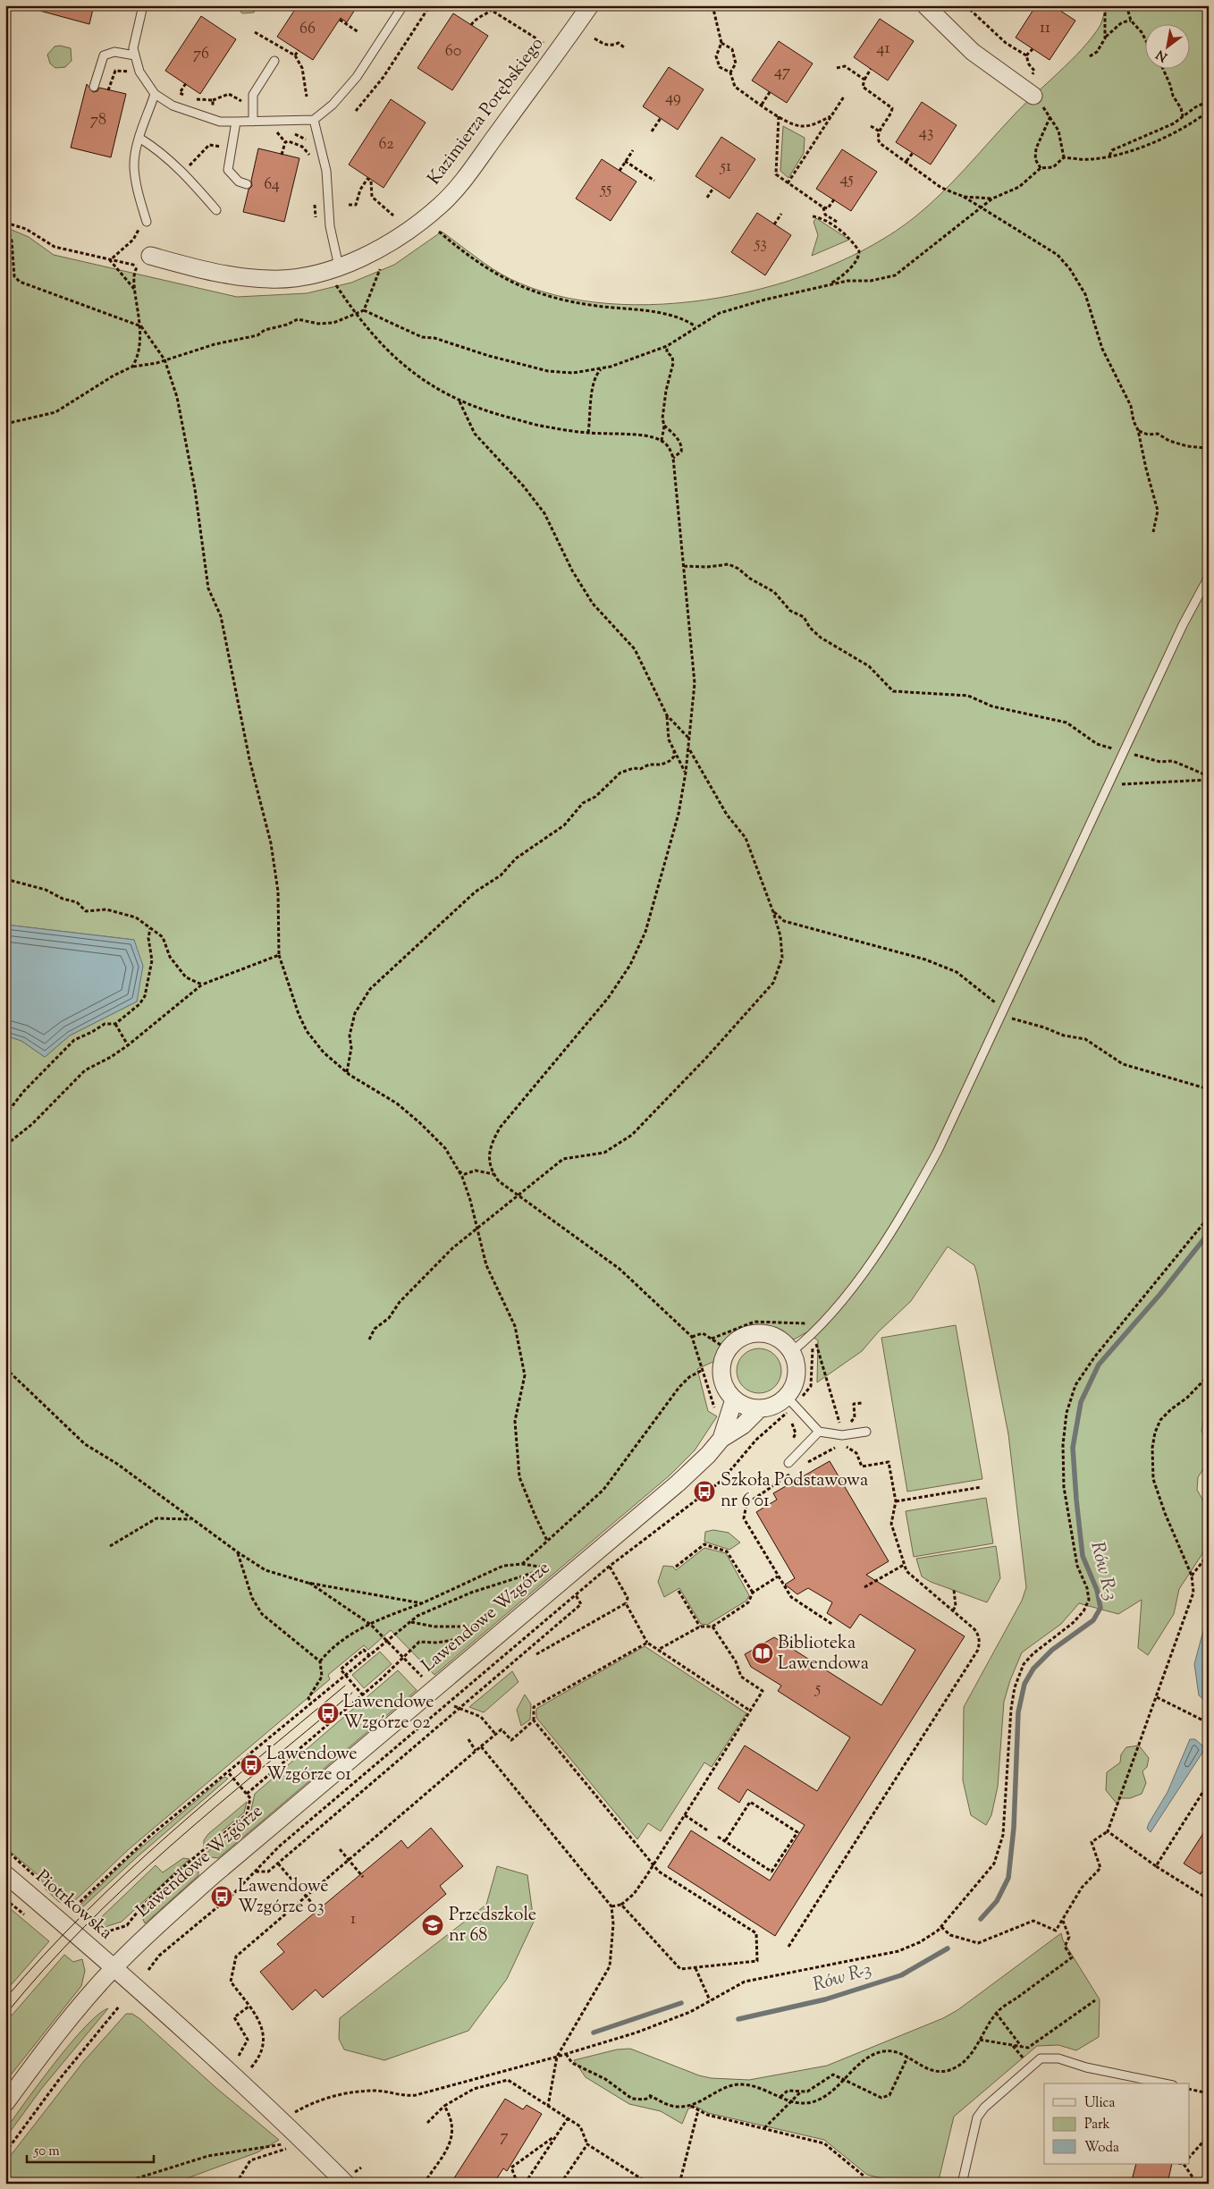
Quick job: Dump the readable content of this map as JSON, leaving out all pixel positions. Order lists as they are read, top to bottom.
{
  "streets": {
    "street": ["Kazimierza Porębskiego", "Lawendowe Wzgórze", "Piotrkowska"]
  },
  "crossings": [
    ["Lawendowe Wzgórze", "Piotrkowska"]
  ],
  "water": ["Rów R-3"],
  "places": {
    "bus stop": [
      "Szkoła Podstawowa nr 6 01",
      "Lawendowe Wzgórze 02",
      "Lawendowe Wzgórze 01",
      "Lawendowe Wzgórze 03"
    ],
    "library": ["Biblioteka Lawendowa"],
    "school or university": ["Przedszkole nr 68"]
  },
  "house_numbers": [
    "11",
    "66",
    "41",
    "60",
    "76",
    "47",
    "49",
    "78",
    "43",
    "62",
    "51",
    "45",
    "64",
    "55",
    "53",
    "5",
    "1",
    "7"
  ],
  "legend": ["Ulica", "Park", "Woda"],
  "scale_bar": "50 m",
  "north": "bottom left"
}
